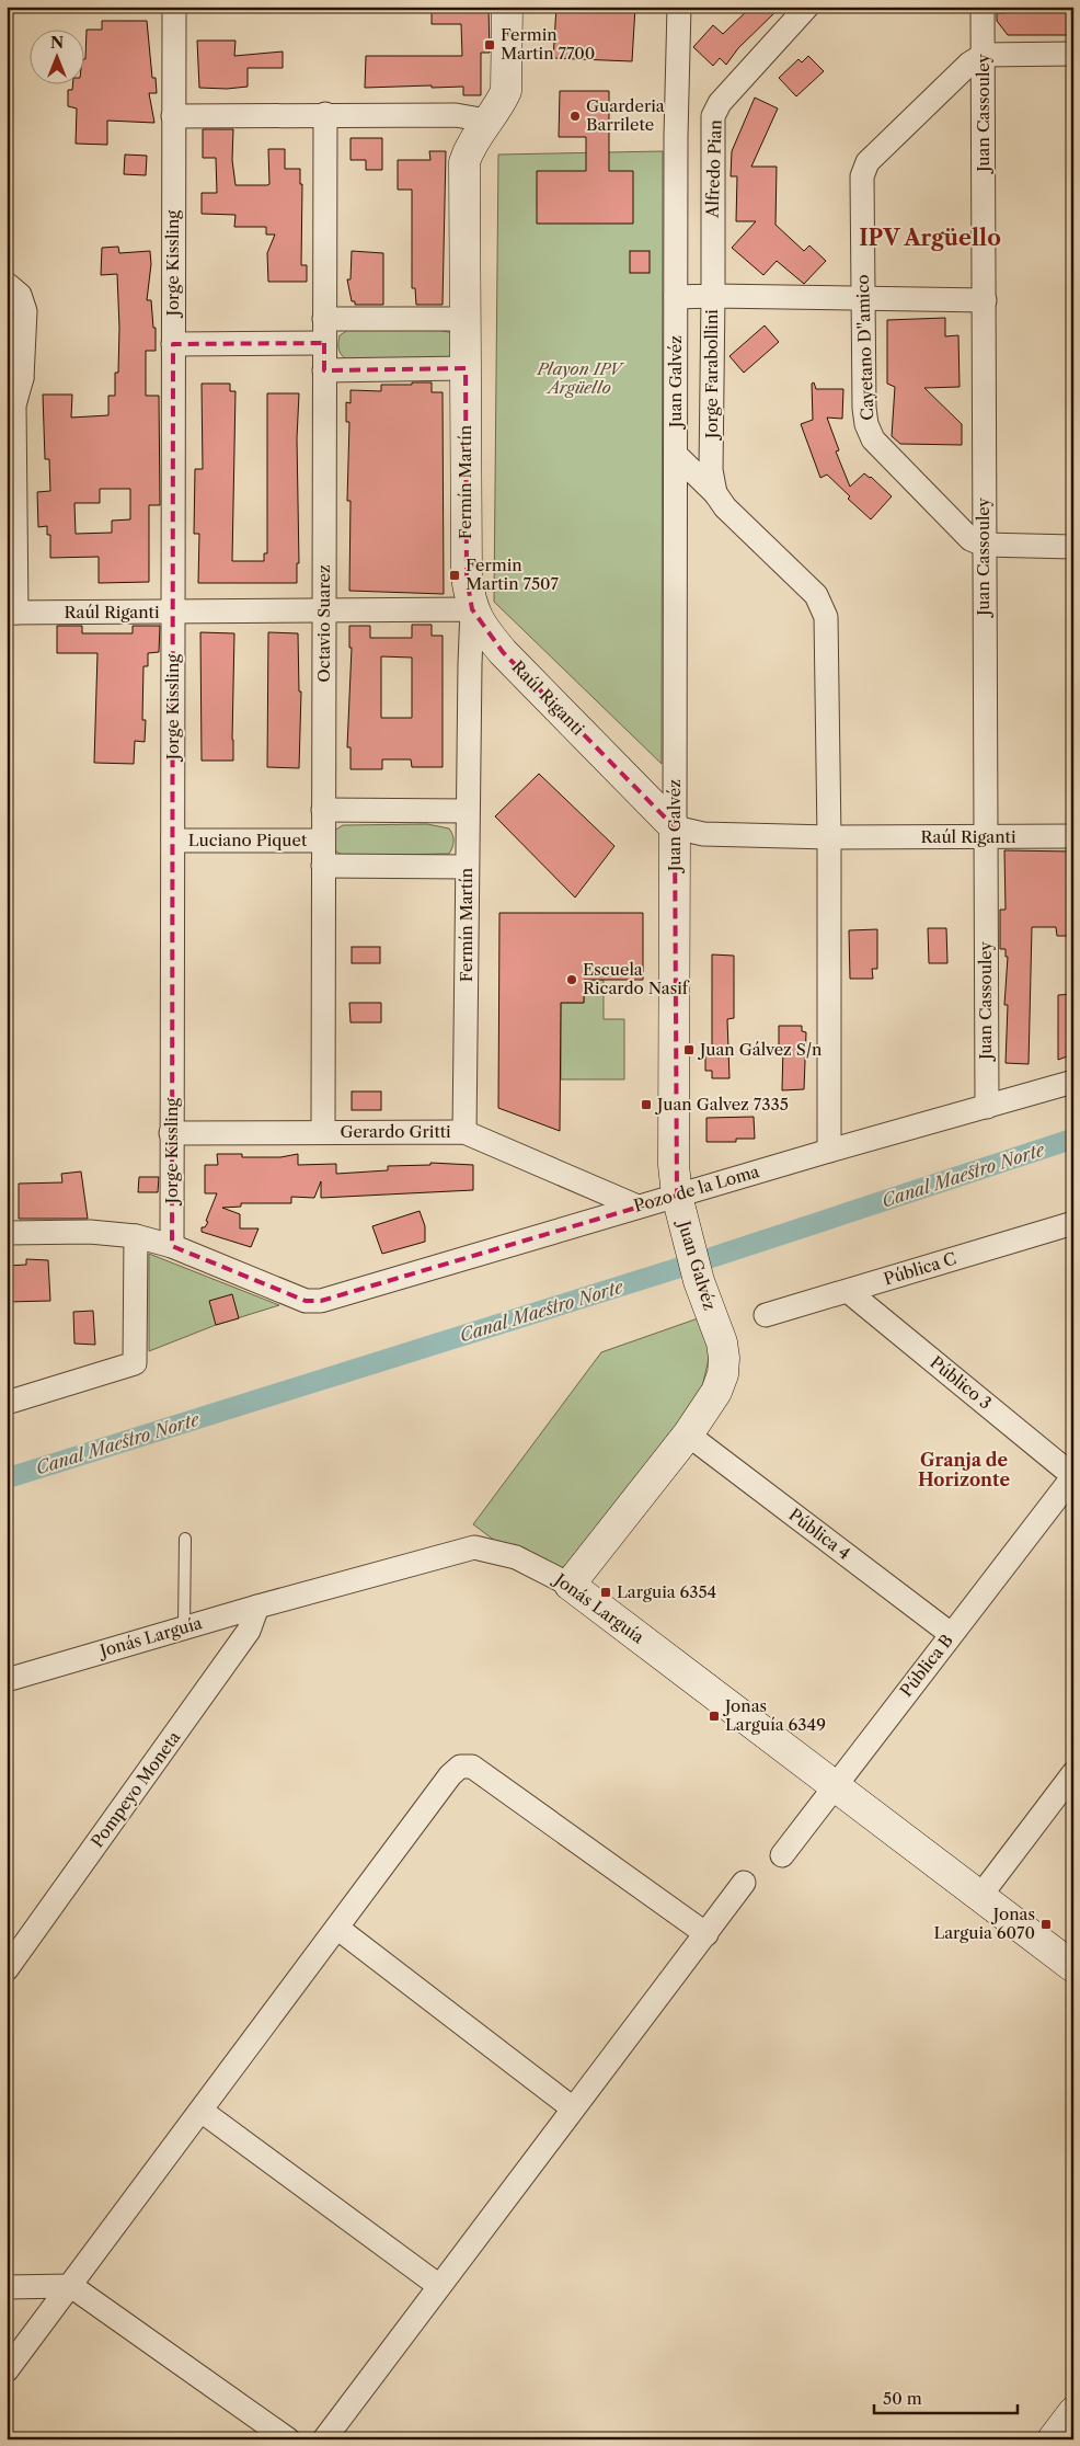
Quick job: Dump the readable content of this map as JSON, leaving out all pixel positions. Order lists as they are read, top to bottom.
{
  "streets": {
    "main road": [
      "Juan Galvéz",
      "Fermín Martín",
      "Raúl Riganti",
      "Jonás Larguía"
    ],
    "street": [
      "Juan Cassouley",
      "Alfredo Pian",
      "Jorge Kissling",
      "Cayetano D''amico",
      "Jorge Farabollini",
      "Octavio Suarez",
      "Luciano Piquet",
      "Gerardo Gritti",
      "Pozo de la Loma",
      "Pública C",
      "Público 3",
      "Pública 4",
      "Pública B",
      "Pompeyo Moneta"
    ]
  },
  "crossings": [
    ["Juan Cassouley", "Cayetano D''amico"],
    ["Juan Cassouley", "Jorge Farabollini"],
    ["Juan Cassouley", "Raúl Riganti"],
    ["Juan Cassouley", "Pozo de la Loma"],
    ["Alfredo Pian", "Jorge Farabollini"],
    ["Jorge Kissling", "Raúl Riganti"],
    ["Jorge Kissling", "Luciano Piquet"],
    ["Jorge Kissling", "Gerardo Gritti"],
    ["Jorge Kissling", "Pozo de la Loma"],
    ["Cayetano D''amico", "Jorge Farabollini"],
    ["Juan Galvéz", "Raúl Riganti"],
    ["Juan Galvéz", "Pozo de la Loma"],
    ["Juan Galvéz", "Pública 4"],
    ["Juan Galvéz", "Jonás Larguía"],
    ["Fermín Martín", "Raúl Riganti"],
    ["Fermín Martín", "Luciano Piquet"],
    ["Fermín Martín", "Gerardo Gritti"],
    ["Raúl Riganti", "Octavio Suarez"],
    ["Octavio Suarez", "Luciano Piquet"],
    ["Octavio Suarez", "Gerardo Gritti"],
    ["Gerardo Gritti", "Pozo de la Loma"],
    ["Pública C", "Público 3"],
    ["Público 3", "Pública B"],
    ["Pública 4", "Pública B"],
    ["Jonás Larguía", "Pública B"],
    ["Jonás Larguía", "Pompeyo Moneta"]
  ],
  "districts": ["IPV Argüello", "Granja de Horizonte"],
  "water": ["Canal Maestro Norte"],
  "parks": ["Playon IPV Argüello"],
  "places": {
    "transit": [
      "Fermin Martin 7700",
      "Fermin Martin 7507",
      "Juan Gálvez S/n",
      "Juan Galvez 7335",
      "Larguia 6354",
      "Jonas Larguía 6349",
      "Jonas Larguia 6070"
    ],
    "other": ["Guarderia Barrilete", "Escuela Ricardo Nasif"]
  },
  "scale_bar": "50 m",
  "north": "top"
}
